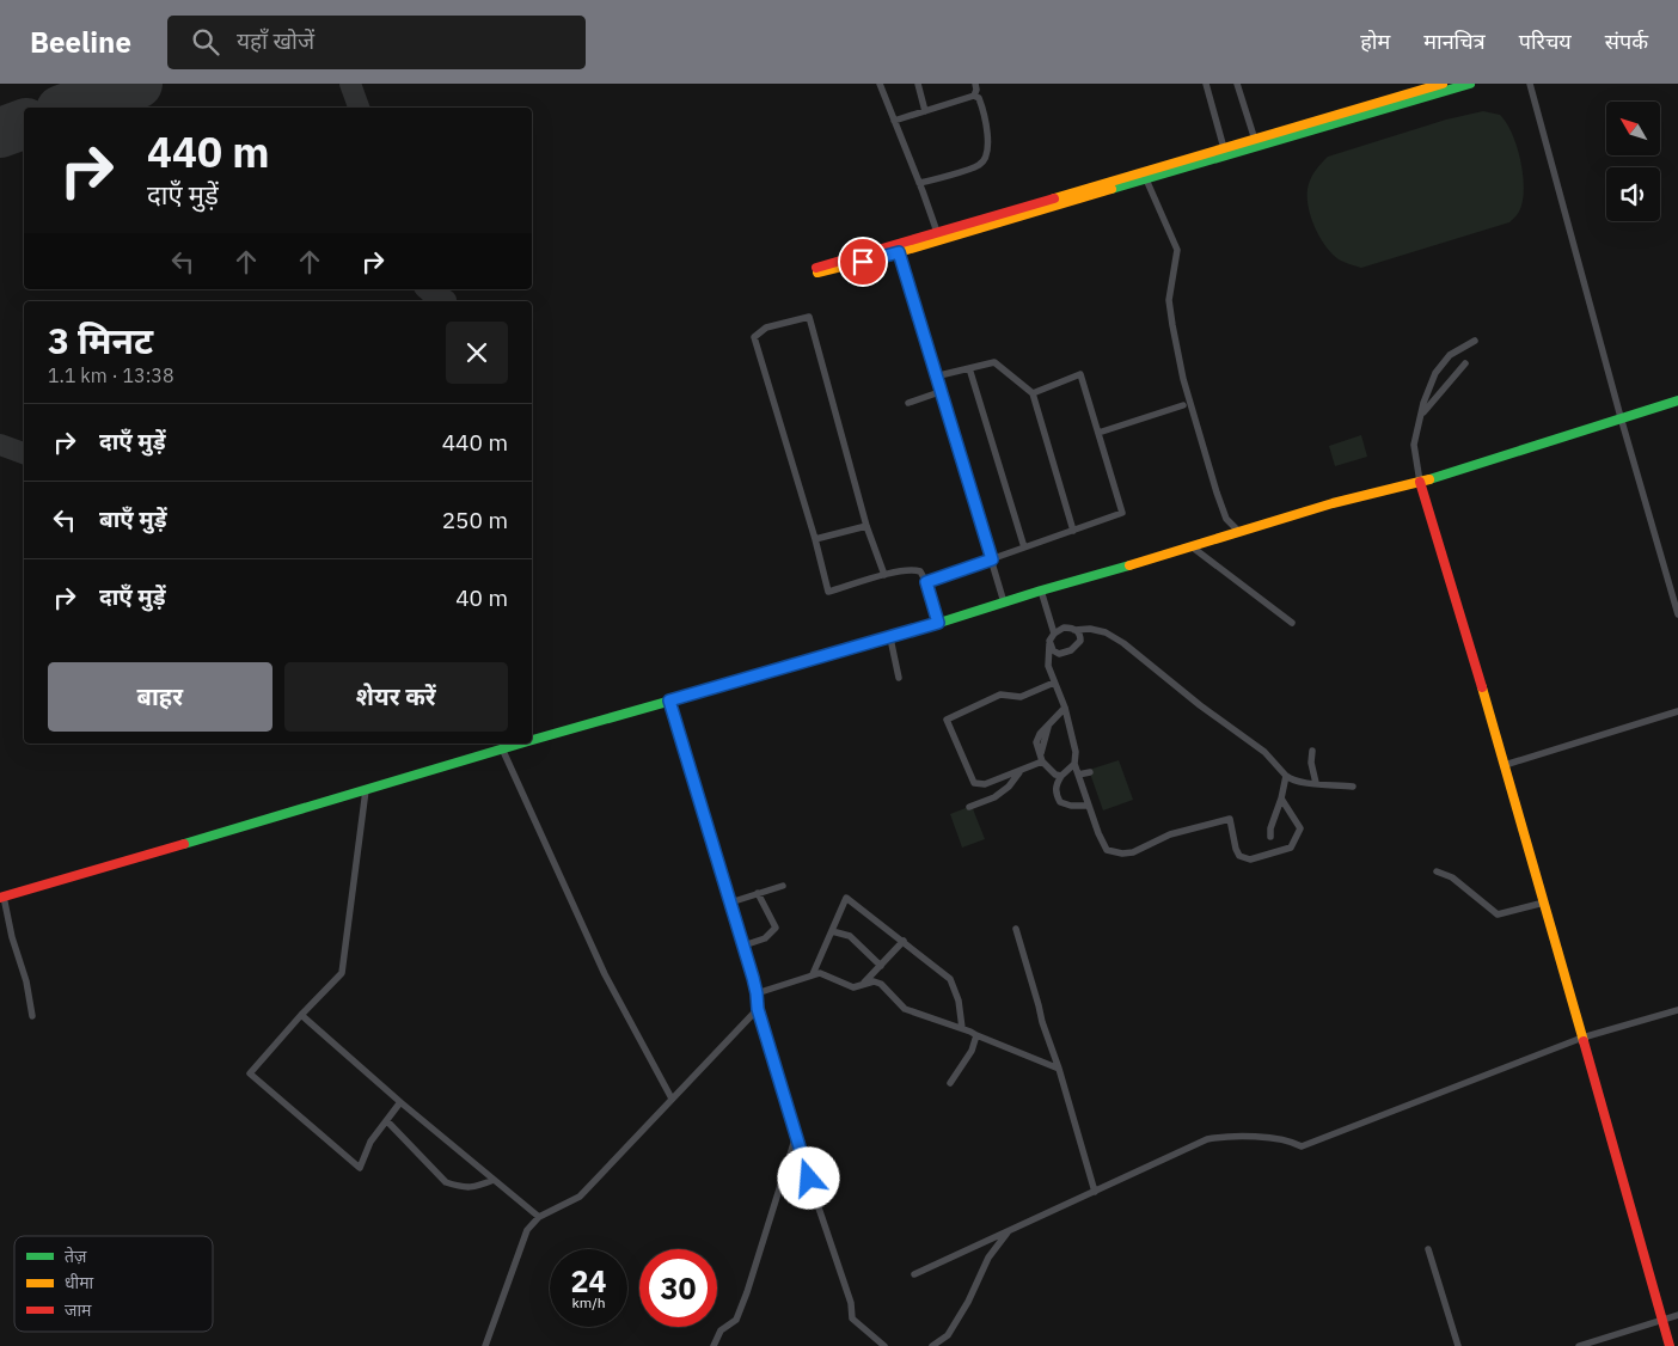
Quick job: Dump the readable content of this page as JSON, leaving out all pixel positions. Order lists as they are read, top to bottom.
{
  "legend": ["तेज़", "धीमा", "जाम"],
  "north": "top left",
  "page": {
    "header": "Beeline",
    "search": "यहाँ खोजें",
    "nav": [
      "होम",
      "मानचित्र",
      "परिचय",
      "संपर्क"
    ],
    "turn": ["440 m", "दाएँ मुड़ें"],
    "heading": ["3 मिनट", "1.1 km · 13:38"],
    "list": [
      {
        "name": "दाएँ मुड़ें",
        "value": "440 m"
      },
      {
        "name": "बाएँ मुड़ें",
        "value": "250 m"
      },
      {
        "name": "दाएँ मुड़ें",
        "value": "40 m"
      }
    ],
    "buttons": ["बाहर", "शेयर करें"],
    "speed": "24 km/h",
    "limit": "30"
  }
}
